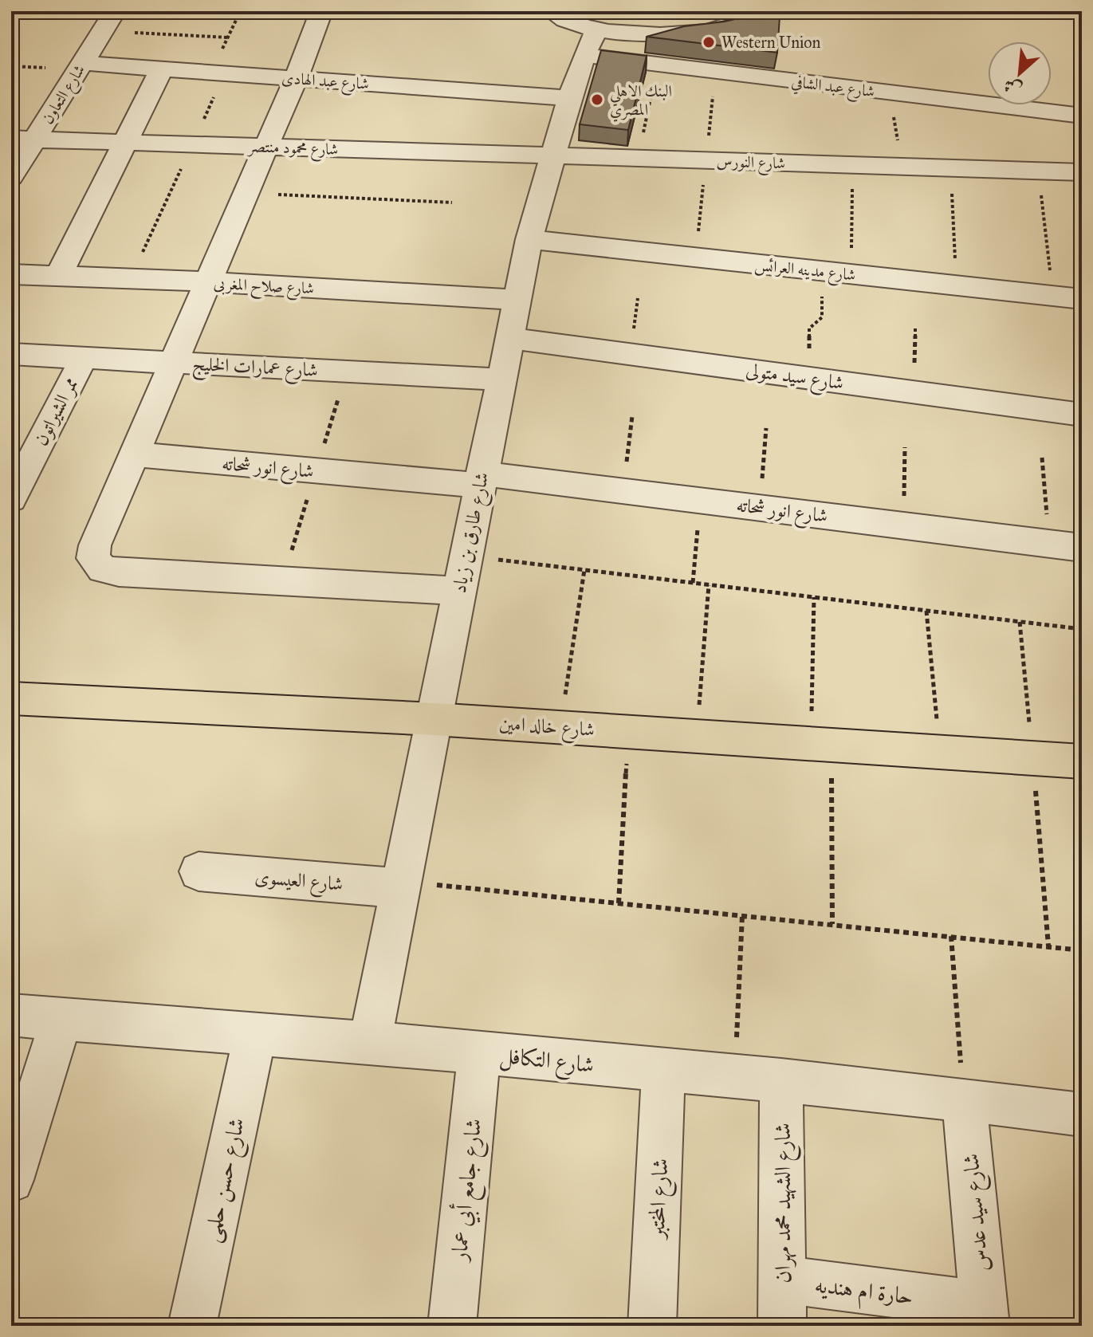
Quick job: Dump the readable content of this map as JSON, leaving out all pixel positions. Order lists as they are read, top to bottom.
{
  "streets": {
    "main road": ["شارع خالد امين"],
    "street": [
      "شارع عبد الهادى",
      "شارع عبد الشافي",
      "شارع التعاون",
      "شارع محمود منتصر",
      "شارع النورس",
      "شارع مدينه العرائس",
      "شارع صلاح المغربى",
      "شارع عمارات الخليج",
      "شارع سيد متولى",
      "ممر الشيراتون",
      "شارع انور شحاته",
      "شارع طارق بن زياد",
      "شارع العيسوى",
      "شارع التكافل",
      "شارع حسن حلمى",
      "شارع جامع أبي عمار",
      "شارع المختبر",
      "شارع الشهيد محمد مهران",
      "شارع سيد عدس",
      "حارة ام هنديه"
    ]
  },
  "crossings": [
    ["شارع عبد الهادى", "شارع التعاون"],
    ["شارع عبد الهادى", "شارع طارق بن زياد"],
    ["شارع عبد الشافي", "شارع طارق بن زياد"],
    ["شارع التعاون", "شارع محمود منتصر"],
    ["شارع محمود منتصر", "شارع النورس"],
    ["شارع محمود منتصر", "شارع طارق بن زياد"],
    ["شارع النورس", "شارع طارق بن زياد"],
    ["شارع مدينه العرائس", "شارع طارق بن زياد"],
    ["شارع صلاح المغربى", "شارع طارق بن زياد"],
    ["شارع عمارات الخليج", "ممر الشيراتون"],
    ["شارع عمارات الخليج", "شارع طارق بن زياد"],
    ["شارع سيد متولى", "شارع طارق بن زياد"],
    ["شارع انور شحاته", "شارع طارق بن زياد"],
    ["شارع طارق بن زياد", "شارع خالد امين"],
    ["شارع طارق بن زياد", "شارع العيسوى"],
    ["شارع طارق بن زياد", "شارع التكافل"],
    ["شارع التكافل", "شارع حسن حلمى"],
    ["شارع التكافل", "شارع جامع أبي عمار"],
    ["شارع التكافل", "شارع المختبر"],
    ["شارع التكافل", "شارع الشهيد محمد مهران"],
    ["شارع التكافل", "شارع سيد عدس"],
    ["شارع الشهيد محمد مهران", "حارة ام هنديه"],
    ["شارع سيد عدس", "حارة ام هنديه"]
  ],
  "places": ["Western Union", "البنك الاهلي المصري"],
  "north": "bottom left"
}
